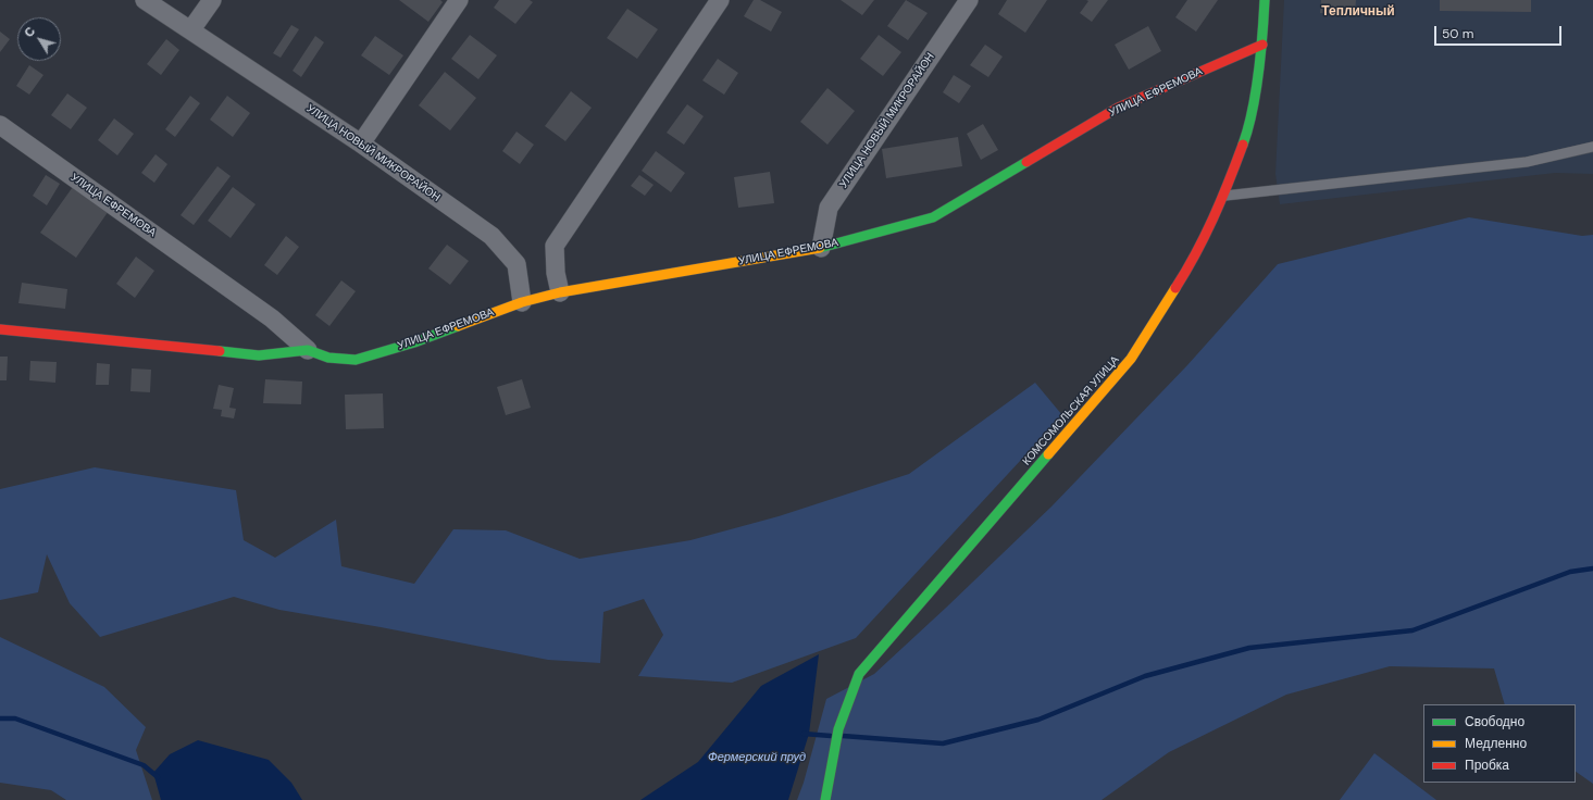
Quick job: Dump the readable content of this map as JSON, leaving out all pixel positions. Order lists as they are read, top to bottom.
{
  "streets": {
    "street": ["УЛИЦА ЕФРЕМОВА", "УЛИЦА НОВЫЙ МИКРОРАЙОН", "КОМСОМОЛЬСКАЯ УЛИЦА"]
  },
  "crossings": [
    ["УЛИЦА ЕФРЕМОВА", "УЛИЦА НОВЫЙ МИКРОРАЙОН"],
    ["УЛИЦА ЕФРЕМОВА", "КОМСОМОЛЬСКАЯ УЛИЦА"]
  ],
  "districts": ["Тепличный"],
  "water": ["Фермерский пруд"],
  "legend": ["Свободно", "Медленно", "Пробка"],
  "scale_bar": "50 m",
  "north": "top left"
}
